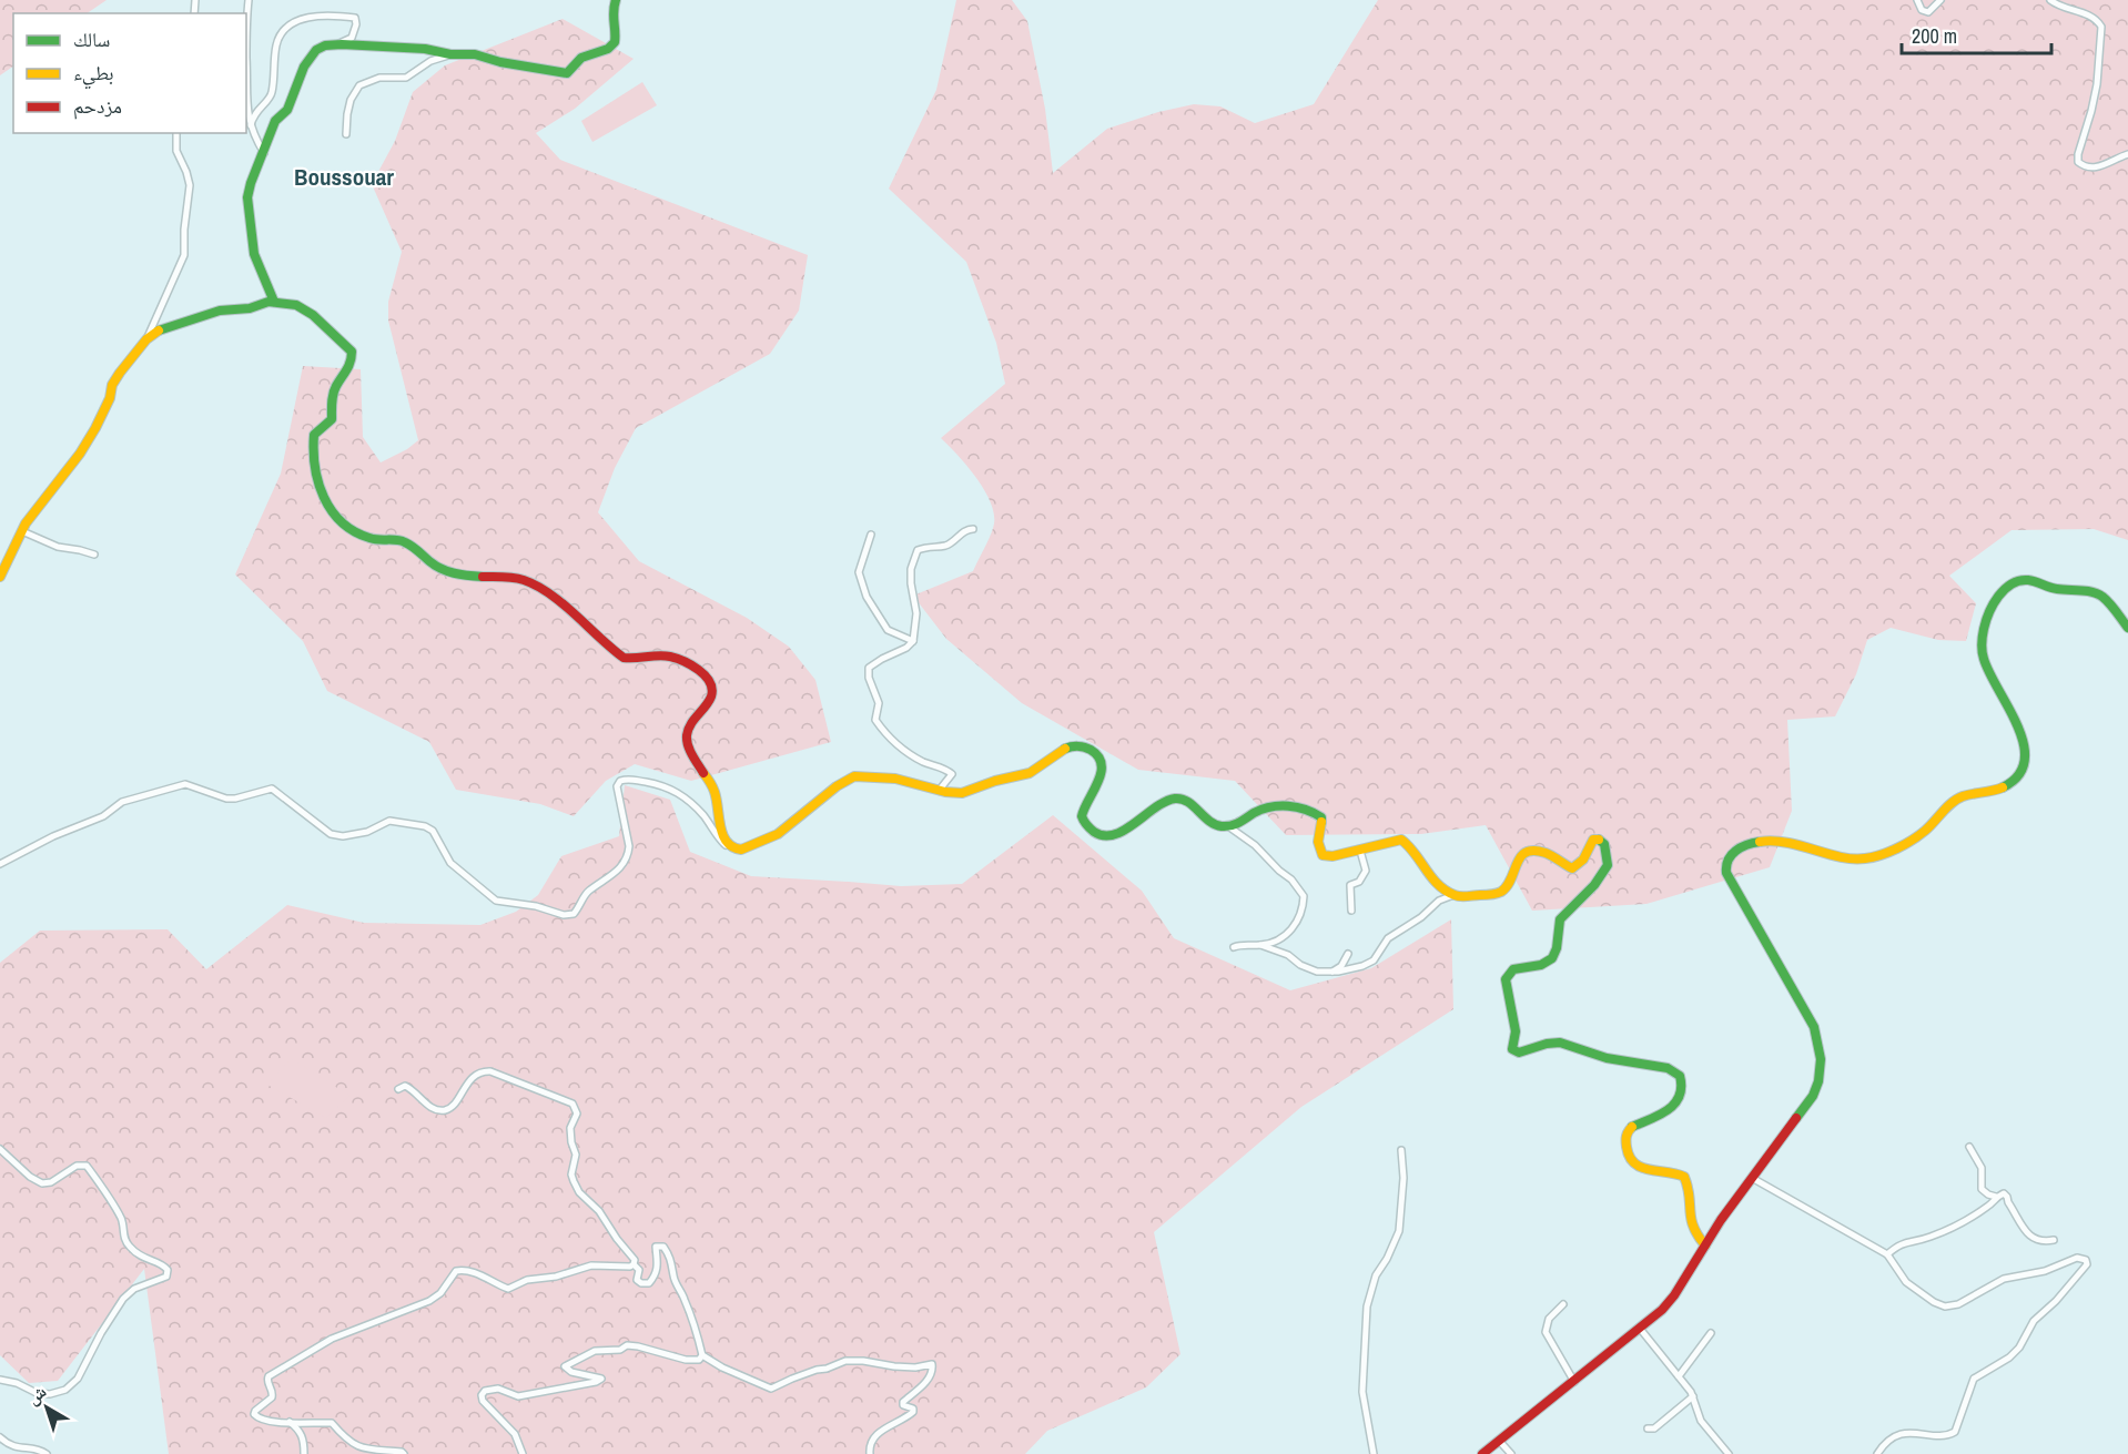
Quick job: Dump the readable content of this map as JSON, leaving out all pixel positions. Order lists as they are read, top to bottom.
{
  "districts": ["Boussouar"],
  "legend": ["سالك", "بطيء", "مزدحم"],
  "scale_bar": "200 m",
  "north": "top left"
}
